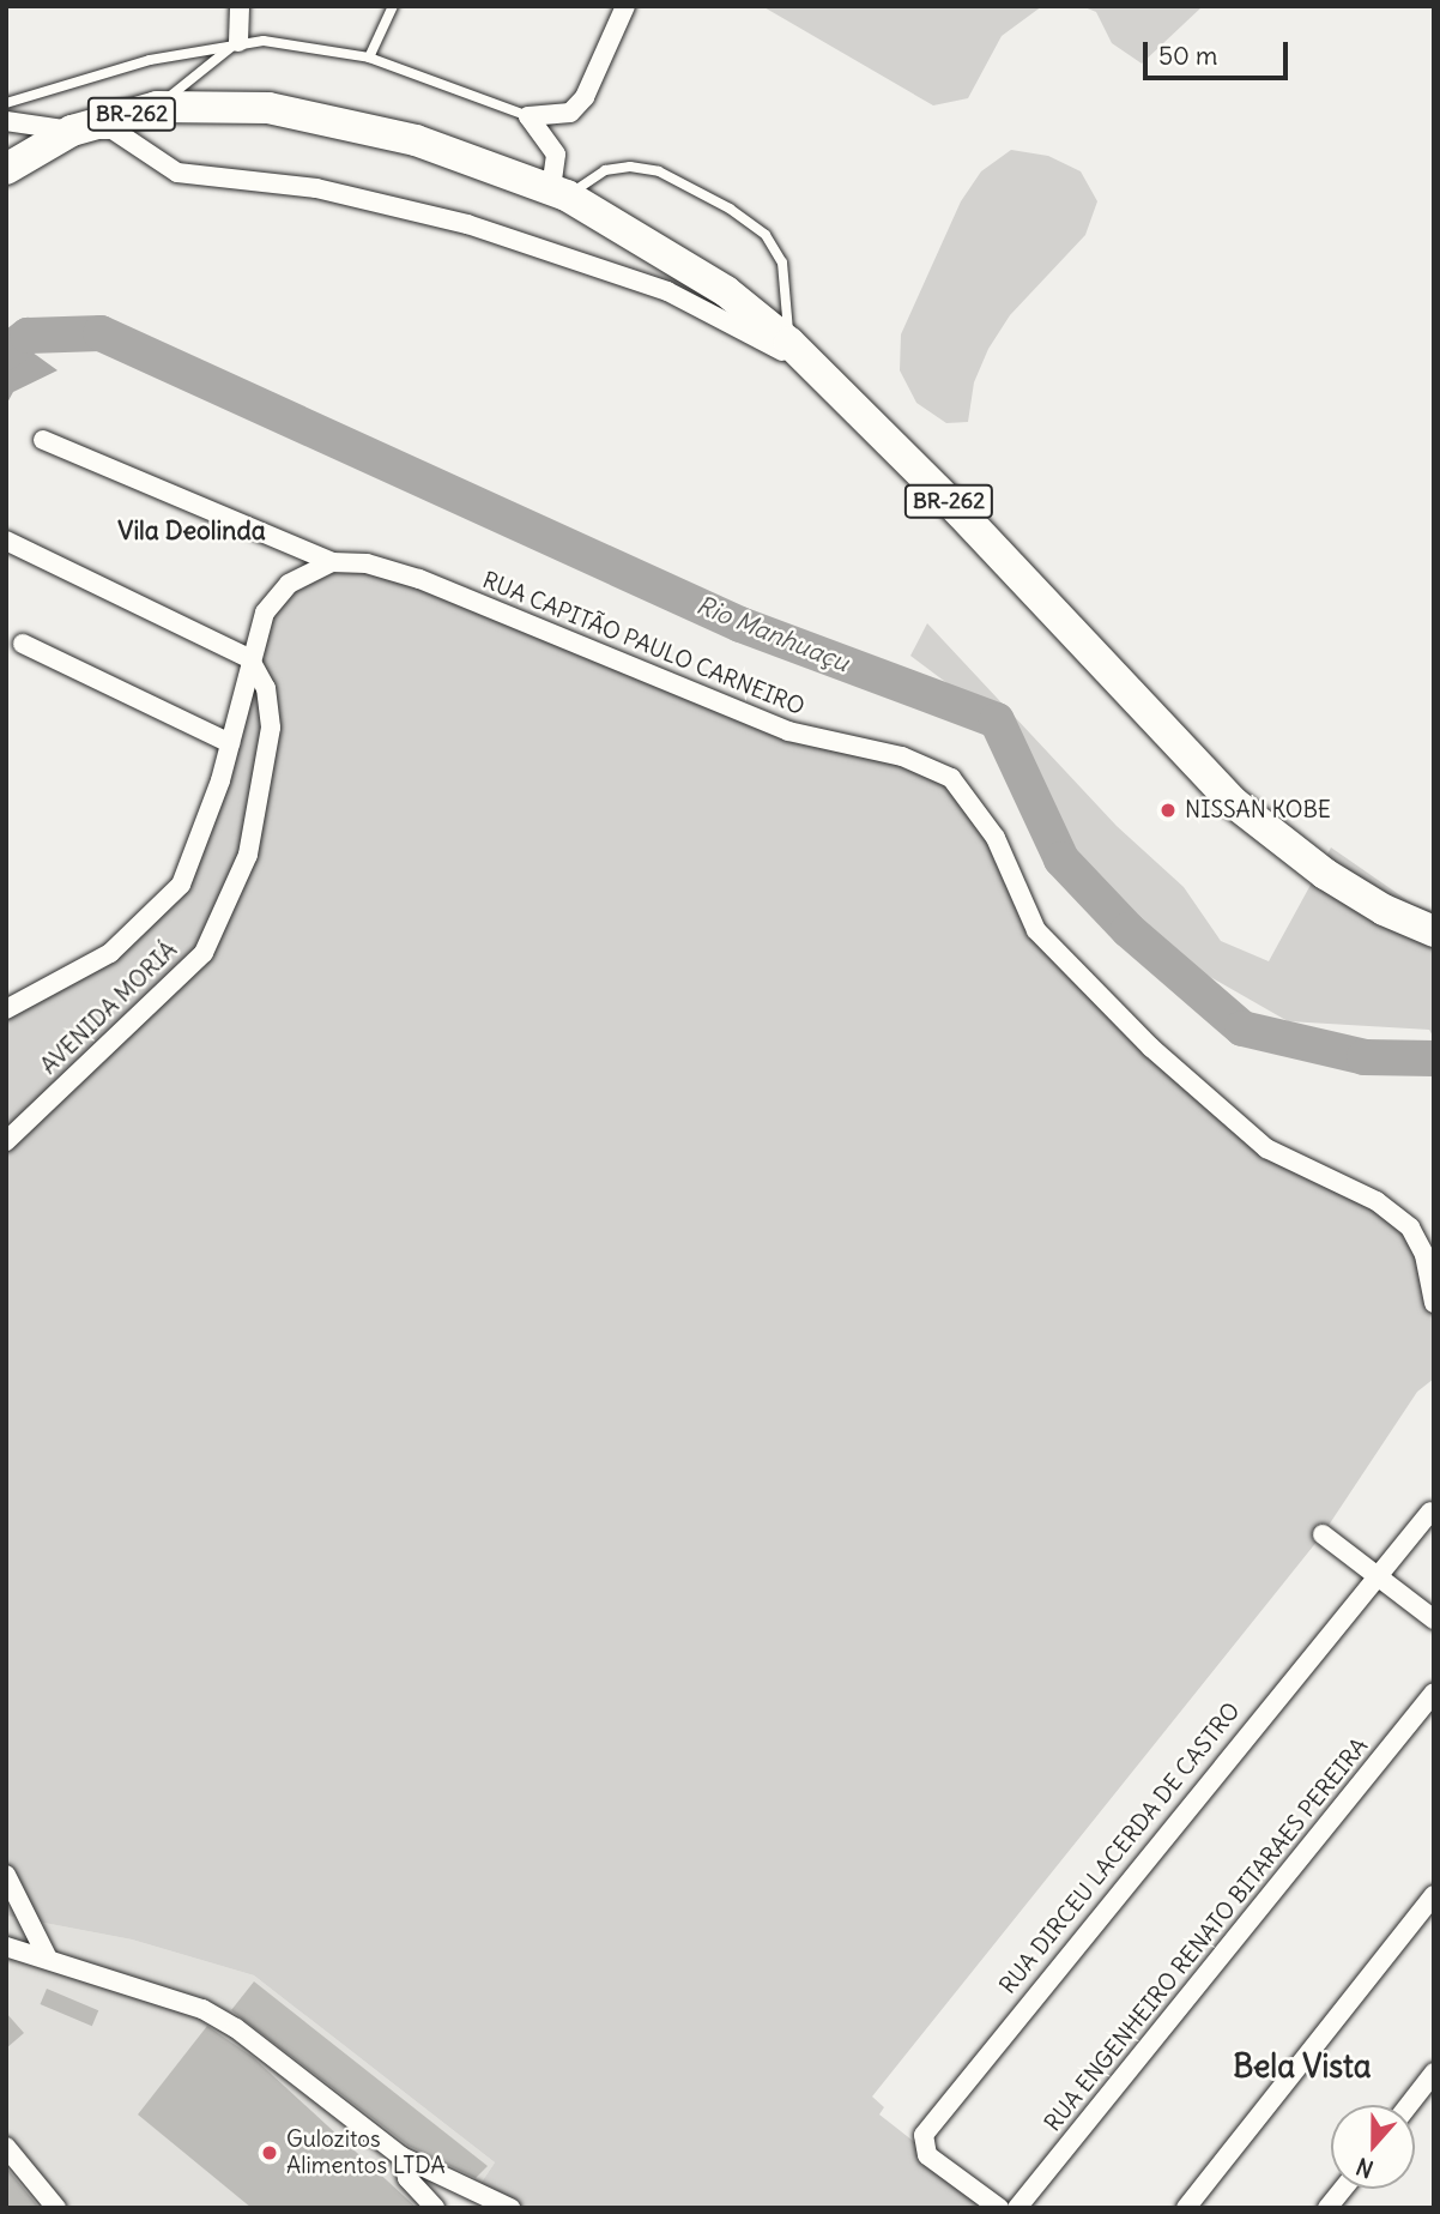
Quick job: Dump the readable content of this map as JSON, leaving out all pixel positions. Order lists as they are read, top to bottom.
{
  "streets": {
    "highway": ["BR-262"],
    "street": [
      "RUA CAPITÃO PAULO CARNEIRO",
      "AVENIDA MORIÁ",
      "RUA DIRCEU LACERDA DE CASTRO",
      "RUA ENGENHEIRO RENATO BITARAES PEREIRA"
    ]
  },
  "districts": ["Vila Deolinda", "Bela Vista"],
  "water": ["Rio Manhuaçu"],
  "places": ["NISSAN KOBE", "Gulozitos Alimentos LTDA"],
  "scale_bar": "50 m",
  "north": "bottom"
}
